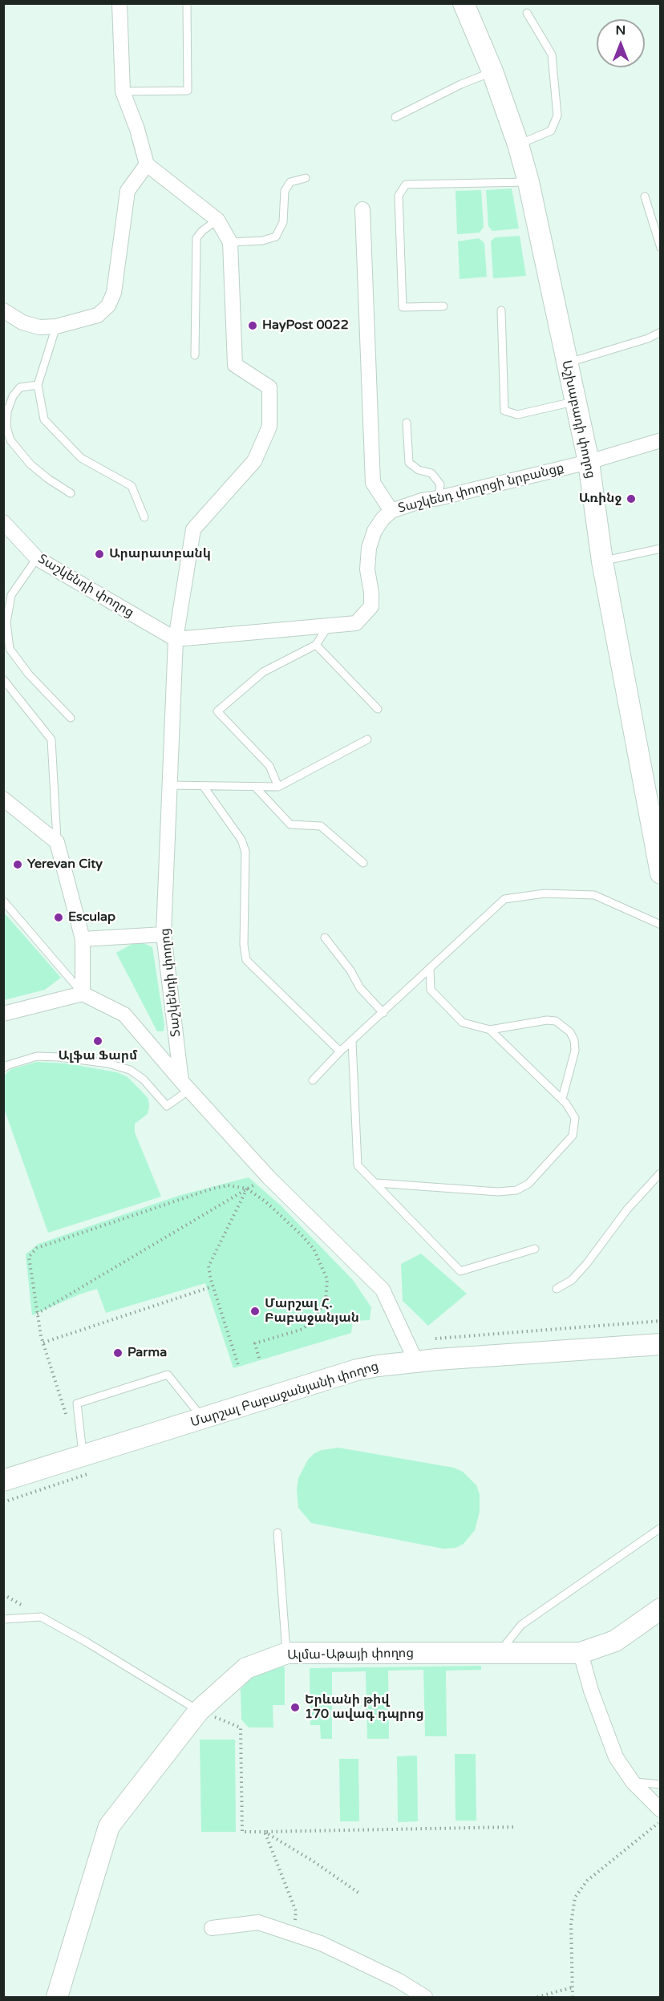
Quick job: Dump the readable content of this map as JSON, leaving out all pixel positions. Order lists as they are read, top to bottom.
{
  "streets": {
    "street": [
      "Աշխաբադի փողոց",
      "Տաշկենդ փողոցի նրբանցք",
      "Տաշկենդի փողոց",
      "Մարշալ Բաբաջանյանի փողոց",
      "Ալմա-Աթայի փողոց"
    ]
  },
  "crossings": [
    ["Աշխաբադի փողոց", "Տաշկենդ փողոցի նրբանցք"],
    ["Տաշկենդ փողոցի նրբանցք", "Տաշկենդի փողոց"]
  ],
  "places": [
    "HayPost 0022",
    "Առինջ",
    "Արարատբանկ",
    "Yerevan City",
    "Esculap",
    "Ալֆա Ֆարմ",
    "Մարշալ Հ. Բաբաջանյան",
    "Parma",
    "Երևանի թիվ 170 ավագ դպրոց"
  ],
  "north": "top"
}
